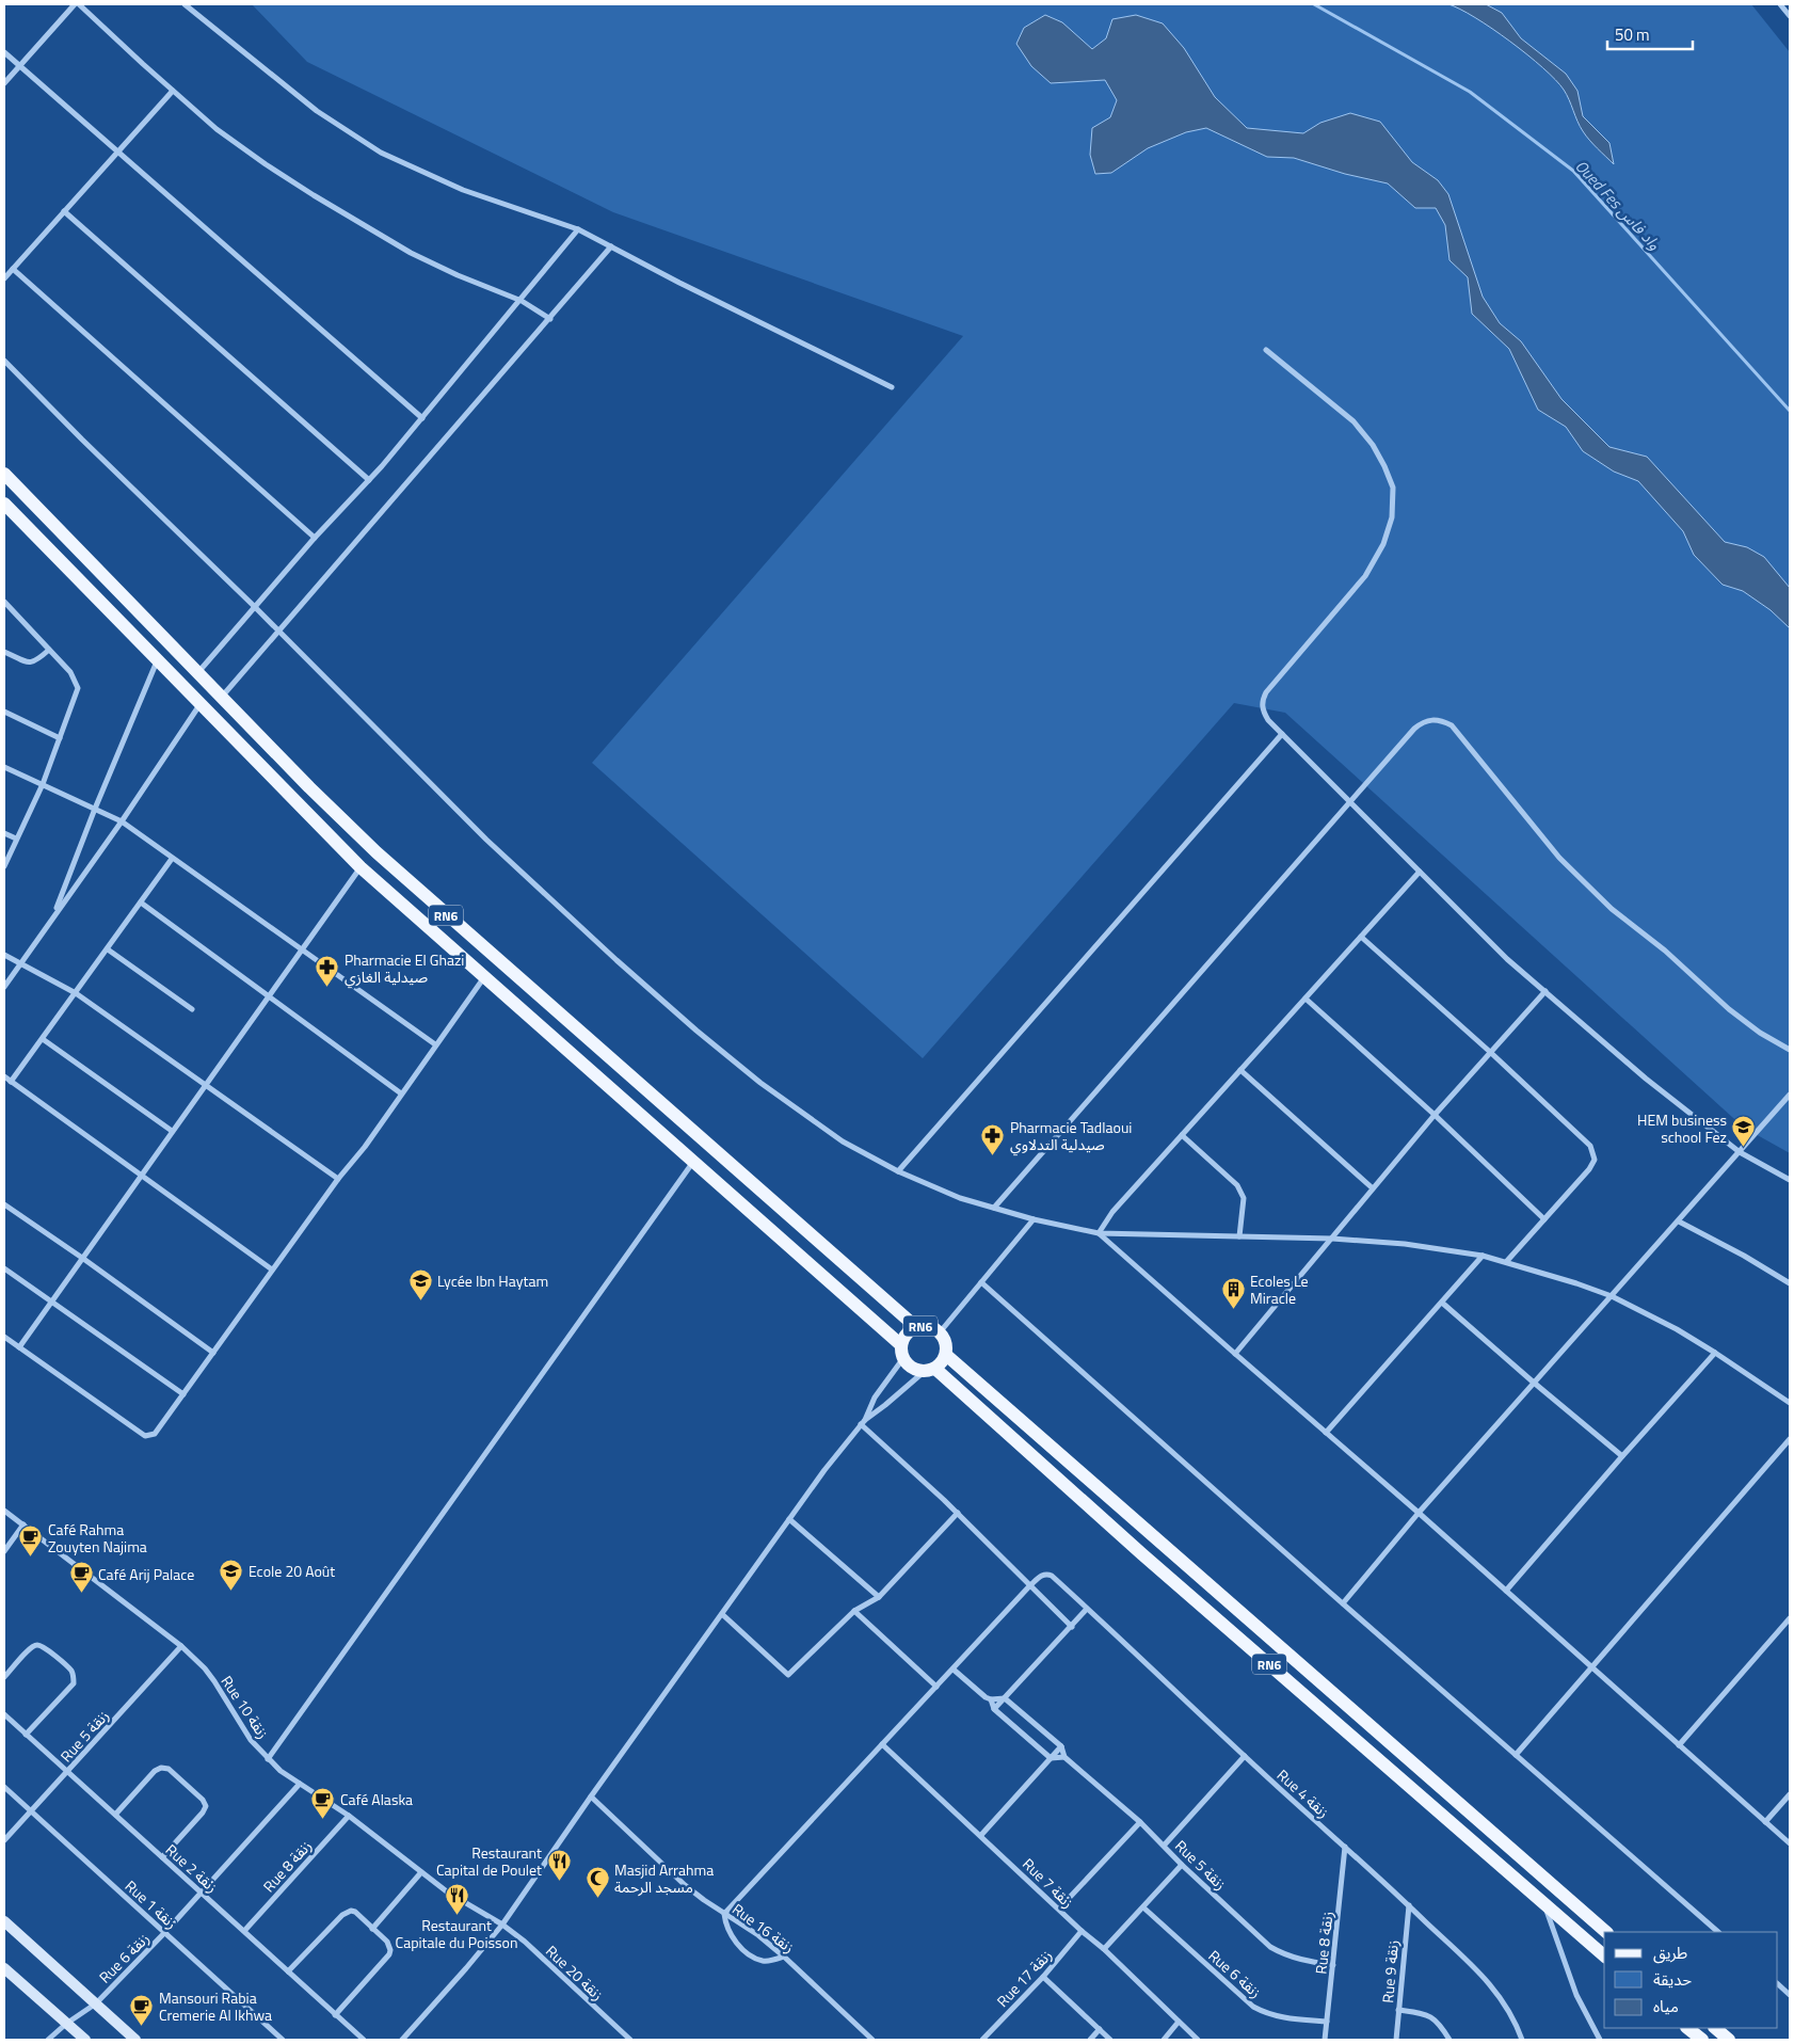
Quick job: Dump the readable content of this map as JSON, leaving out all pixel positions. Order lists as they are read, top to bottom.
{
  "streets": {
    "main road": ["RN6"],
    "street": [
      "Rue 10 زنقة",
      "Rue 5 زنقة",
      "Rue 4 زنقة",
      "Rue 8 زنقة",
      "Rue 2 زنقة",
      "Rue 7 زنقة",
      "Rue 1 زنقة",
      "Rue 16 زنقة",
      "Rue 6 زنقة",
      "Rue 9 زنقة",
      "Rue 20 زنقة",
      "Rue 17 زنقة"
    ]
  },
  "crossings": [
    ["Rue 10 زنقة", "Rue 5 زنقة"],
    ["Rue 10 زنقة", "Rue 8 زنقة"],
    ["Rue 10 زنقة", "Rue 6 زنقة"],
    ["Rue 10 زنقة", "Rue 20 زنقة"],
    ["Rue 5 زنقة", "Rue 8 زنقة"],
    ["Rue 5 زنقة", "Rue 2 زنقة"],
    ["Rue 5 زنقة", "Rue 1 زنقة"],
    ["Rue 4 زنقة", "Rue 8 زنقة"],
    ["Rue 4 زنقة", "Rue 9 زنقة"],
    ["Rue 8 زنقة", "Rue 2 زنقة"],
    ["Rue 8 زنقة", "Rue 6 زنقة"],
    ["Rue 2 زنقة", "Rue 6 زنقة"],
    ["Rue 7 زنقة", "Rue 17 زنقة"],
    ["Rue 1 زنقة", "Rue 6 زنقة"]
  ],
  "water": ["Oued Fes واد فاس"],
  "places": {
    "pharmacy": ["Pharmacie El Ghazi صيدلية الغازي", "Pharmacie Tadlaoui صيدلية التدلاوي"],
    "school or university": ["HEM business school Fez", "Lycée Ibn Haytam", "Ecole 20 Août"],
    "building": ["Ecoles Le Miracle"],
    "cafe": [
      "Café Rahma Zouyten Najima",
      "Café Arij Palace",
      "Café Alaska",
      "Mansouri Rabia Cremerie Al Ikhwa"
    ],
    "restaurant": ["Restaurant Capital de Poulet", "Restaurant Capitale du Poisson"],
    "mosque": ["Masjid Arrahma مسجد الرحمة"]
  },
  "legend": ["طريق", "حديقة", "مياه"],
  "scale_bar": "50 m"
}
